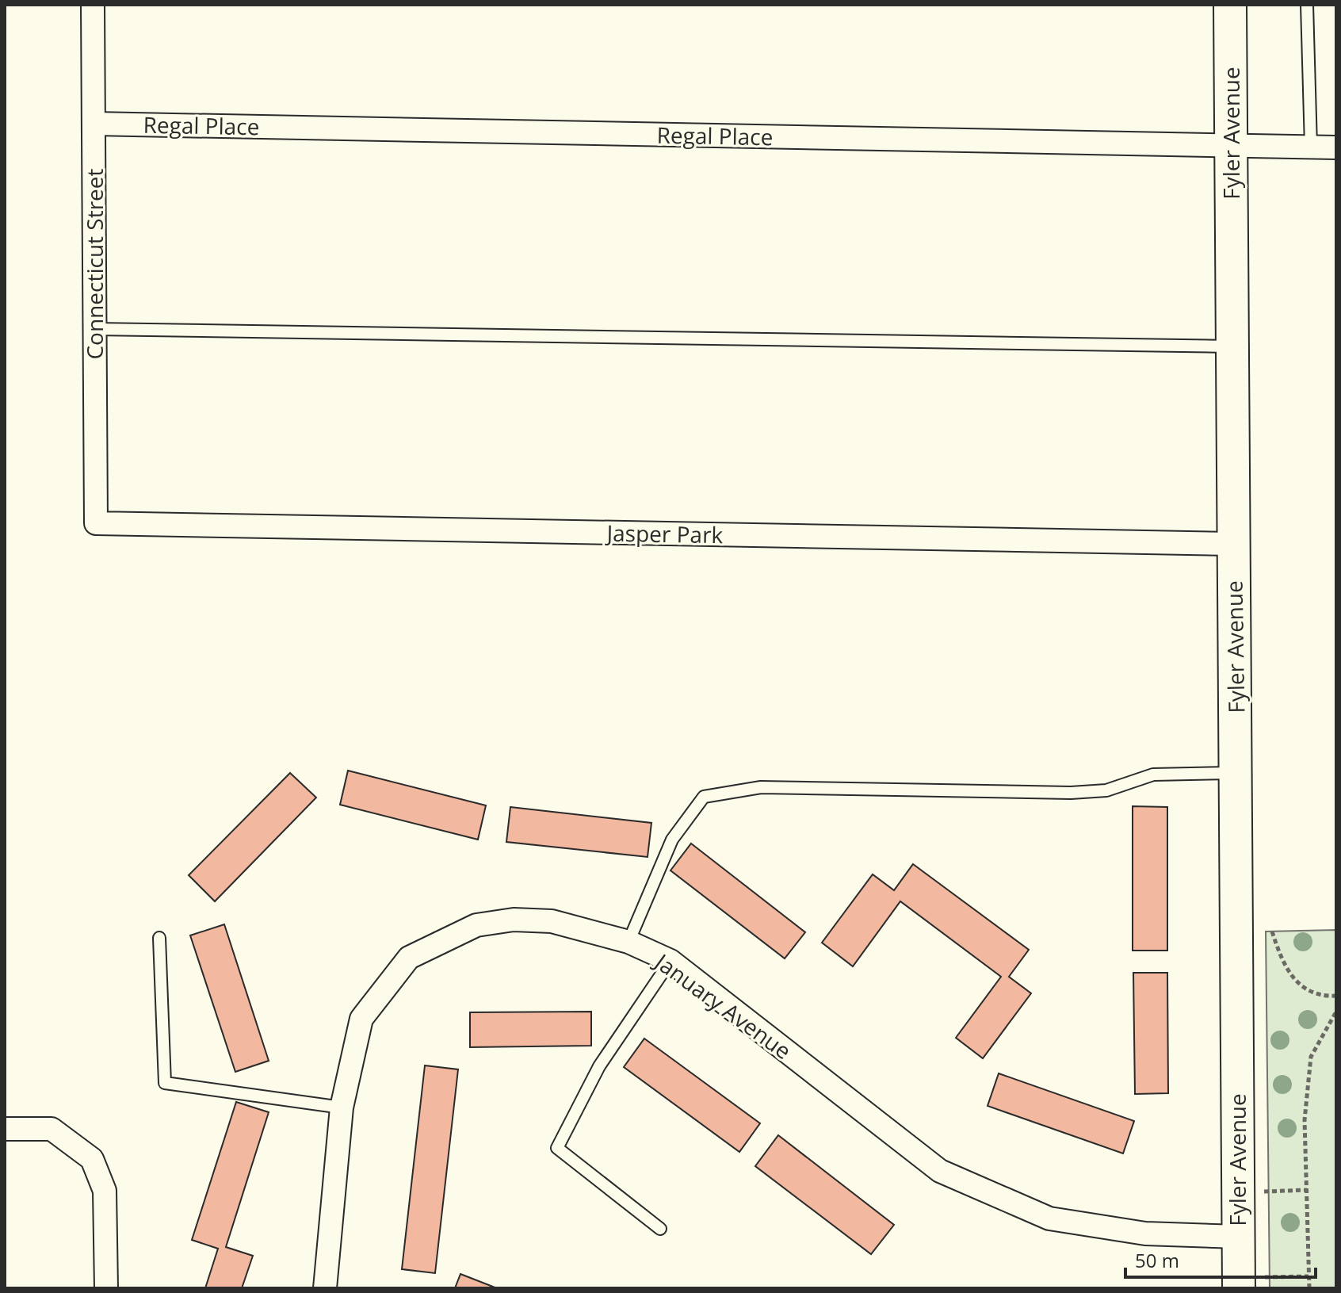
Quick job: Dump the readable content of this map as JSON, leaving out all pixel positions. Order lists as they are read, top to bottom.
{
  "streets": {
    "street": [
      "Regal Place",
      "Fyler Avenue",
      "Connecticut Street",
      "Jasper Park",
      "January Avenue"
    ]
  },
  "crossings": [
    ["Regal Place", "Fyler Avenue"],
    ["Regal Place", "Connecticut Street"],
    ["Fyler Avenue", "Jasper Park"],
    ["Fyler Avenue", "January Avenue"],
    ["Connecticut Street", "Jasper Park"]
  ],
  "scale_bar": "50 m"
}
